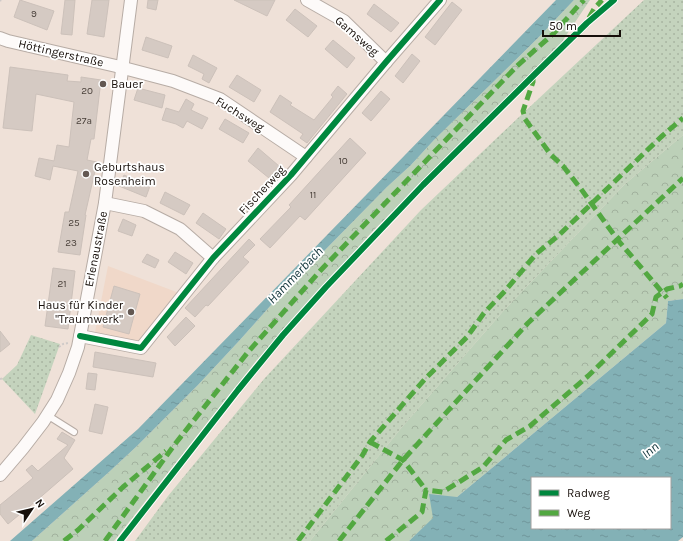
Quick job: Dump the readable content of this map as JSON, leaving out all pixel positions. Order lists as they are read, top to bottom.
{
  "streets": {
    "street": [
      "Gamsweg",
      "Höttingerstraße",
      "Fuchsweg",
      "Fischerweg",
      "Erlenaustraße"
    ]
  },
  "crossings": [
    ["Gamsweg", "Fischerweg"],
    ["Höttingerstraße", "Fuchsweg"],
    ["Höttingerstraße", "Erlenaustraße"],
    ["Fuchsweg", "Fischerweg"],
    ["Fuchsweg", "Erlenaustraße"],
    ["Fischerweg", "Erlenaustraße"]
  ],
  "water": ["Hammerbach", "Inn"],
  "places": ["Bauer", "Geburtshaus Rosenheim", "Haus für Kinder \"Traumwerk\""],
  "house_numbers": [
    "9",
    "20",
    "27a",
    "10",
    "11",
    "25",
    "23",
    "21"
  ],
  "legend": ["Radweg", "Weg"],
  "scale_bar": "50 m",
  "north": "top right"
}
